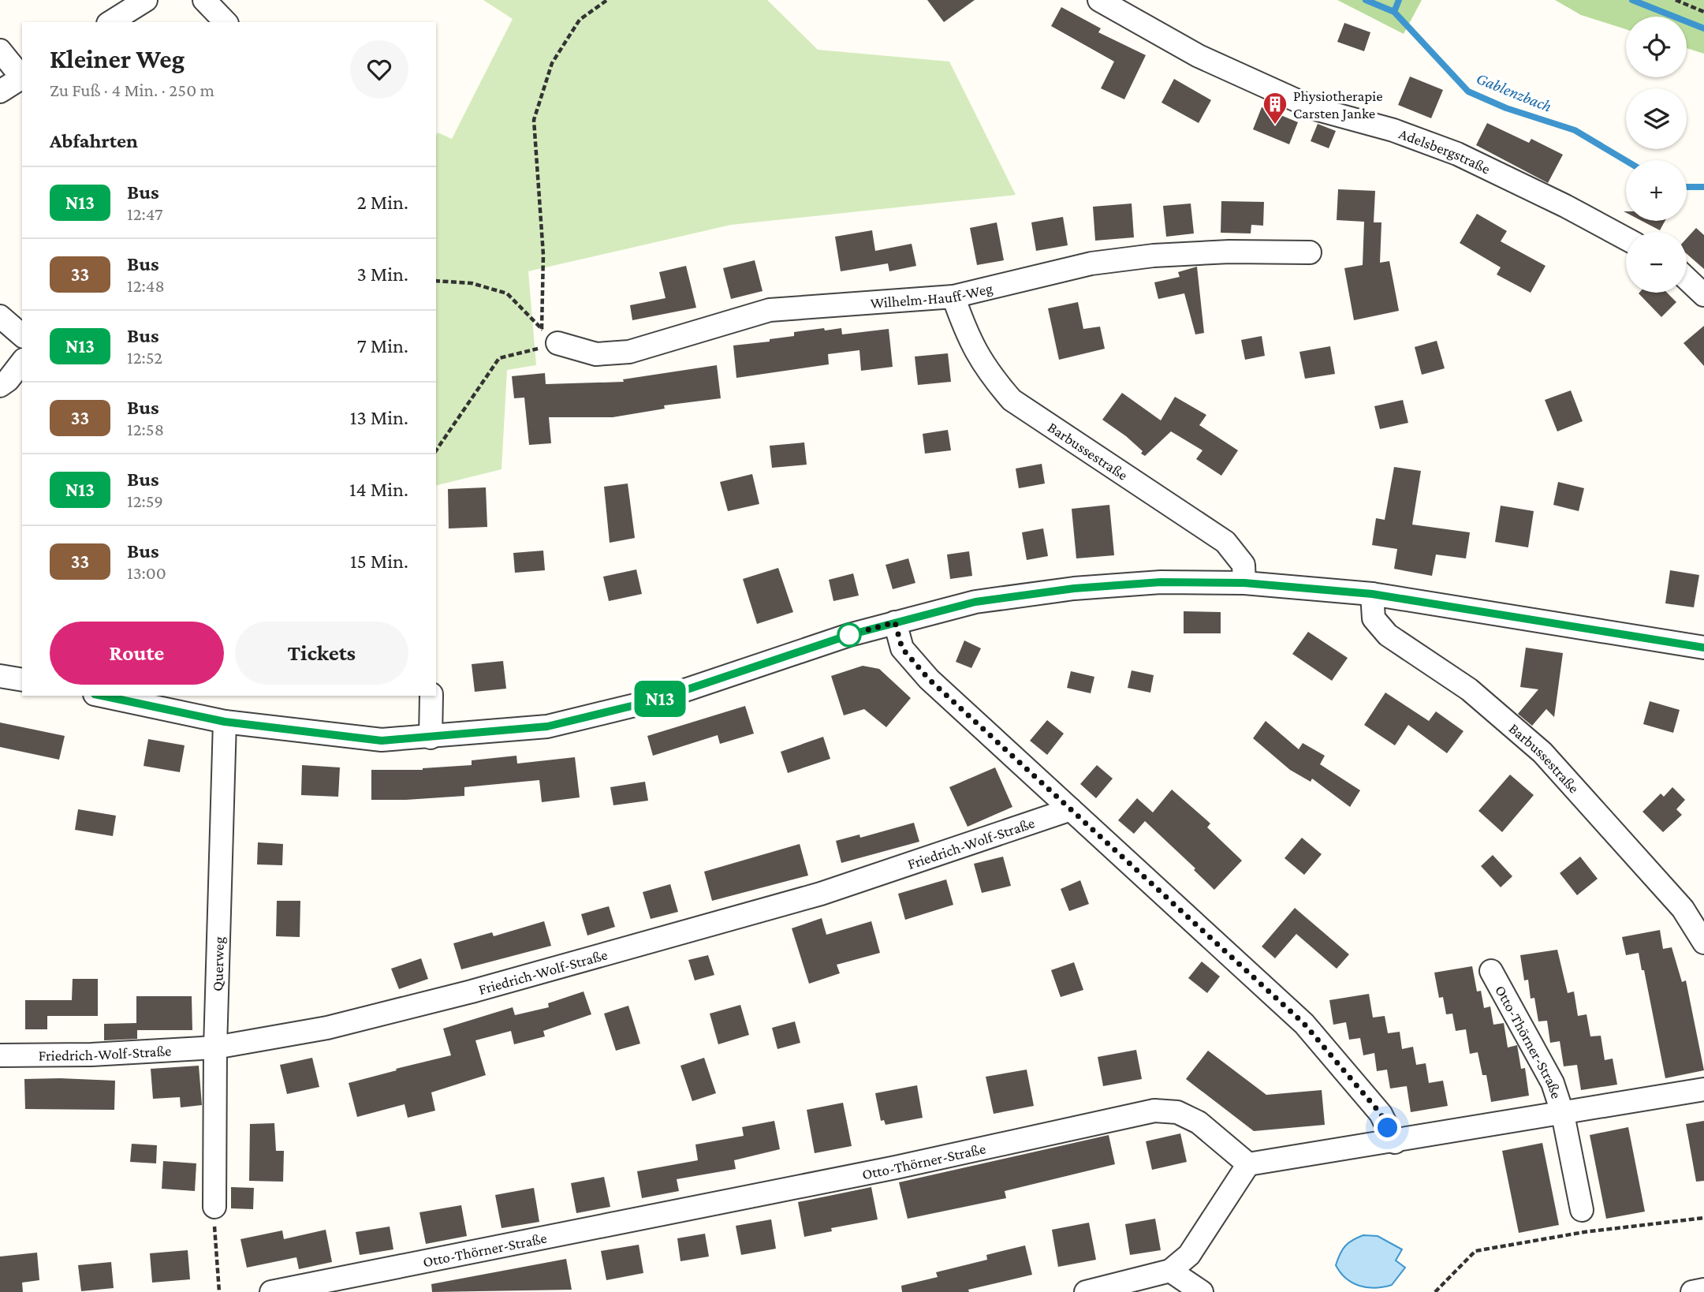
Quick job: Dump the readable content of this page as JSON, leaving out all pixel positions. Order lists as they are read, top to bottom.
{
  "streets": {
    "street": [
      "Adelsbergstraße",
      "Wilhelm-Hauff-Weg",
      "Barbussestraße",
      "Friedrich-Wolf-Straße",
      "Querweg",
      "Otto-Thörner-Straße"
    ]
  },
  "crossings": [
    ["Wilhelm-Hauff-Weg", "Barbussestraße"],
    ["Friedrich-Wolf-Straße", "Querweg"]
  ],
  "water": ["Gablenzbach"],
  "places": {
    "building": ["Physiotherapie Carsten Janke"]
  },
  "lines": ["bus line N13"],
  "page": {
    "on_map": "N13",
    "map_buttons": ["+", "−"],
    "heading": [
      ["Kleiner Weg", "Zu Fuß · 4 Min. · 250 m"],
      "Abfahrten"
    ],
    "list": [
      {
        "mark": "N13",
        "name": "Bus",
        "note": "12:47",
        "value": "2 Min."
      },
      {
        "mark": "33",
        "name": "Bus",
        "note": "12:48",
        "value": "3 Min."
      },
      {
        "mark": "N13",
        "name": "Bus",
        "note": "12:52",
        "value": "7 Min."
      },
      {
        "mark": "33",
        "name": "Bus",
        "note": "12:58",
        "value": "13 Min."
      },
      {
        "mark": "N13",
        "name": "Bus",
        "note": "12:59",
        "value": "14 Min."
      },
      {
        "mark": "33",
        "name": "Bus",
        "note": "13:00",
        "value": "15 Min."
      }
    ],
    "buttons": ["Route", "Tickets"]
  }
}
